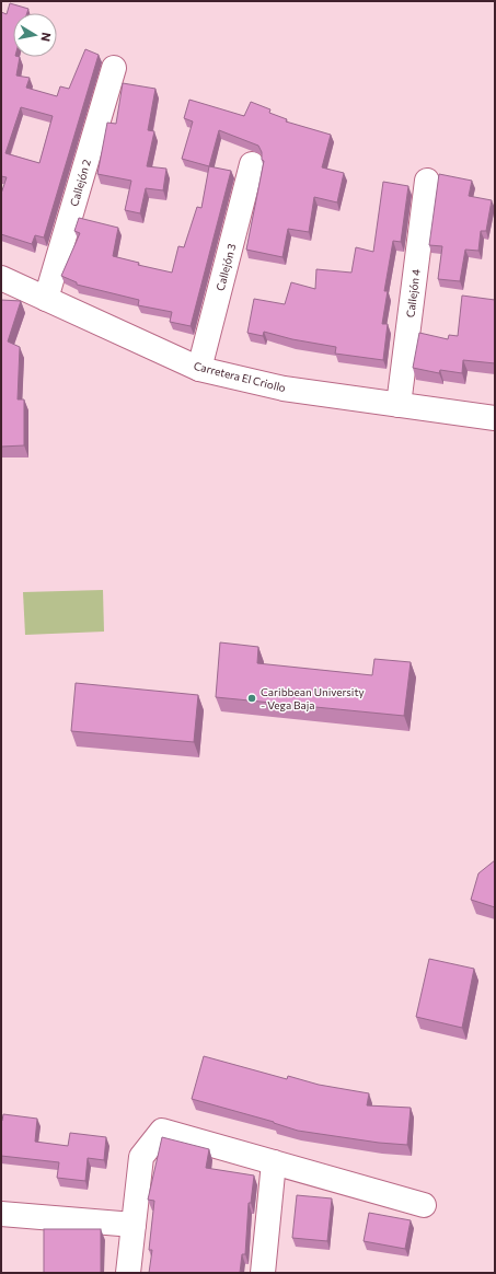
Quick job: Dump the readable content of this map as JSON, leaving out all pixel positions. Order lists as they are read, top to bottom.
{
  "streets": {
    "street": [
      "Callejón 2",
      "Callejón 3",
      "Callejón 4",
      "Carretera El Criollo"
    ]
  },
  "crossings": [
    ["Callejón 2", "Carretera El Criollo"],
    ["Callejón 3", "Carretera El Criollo"],
    ["Callejón 4", "Carretera El Criollo"]
  ],
  "places": ["Caribbean University - Vega Baja"],
  "north": "right"
}
